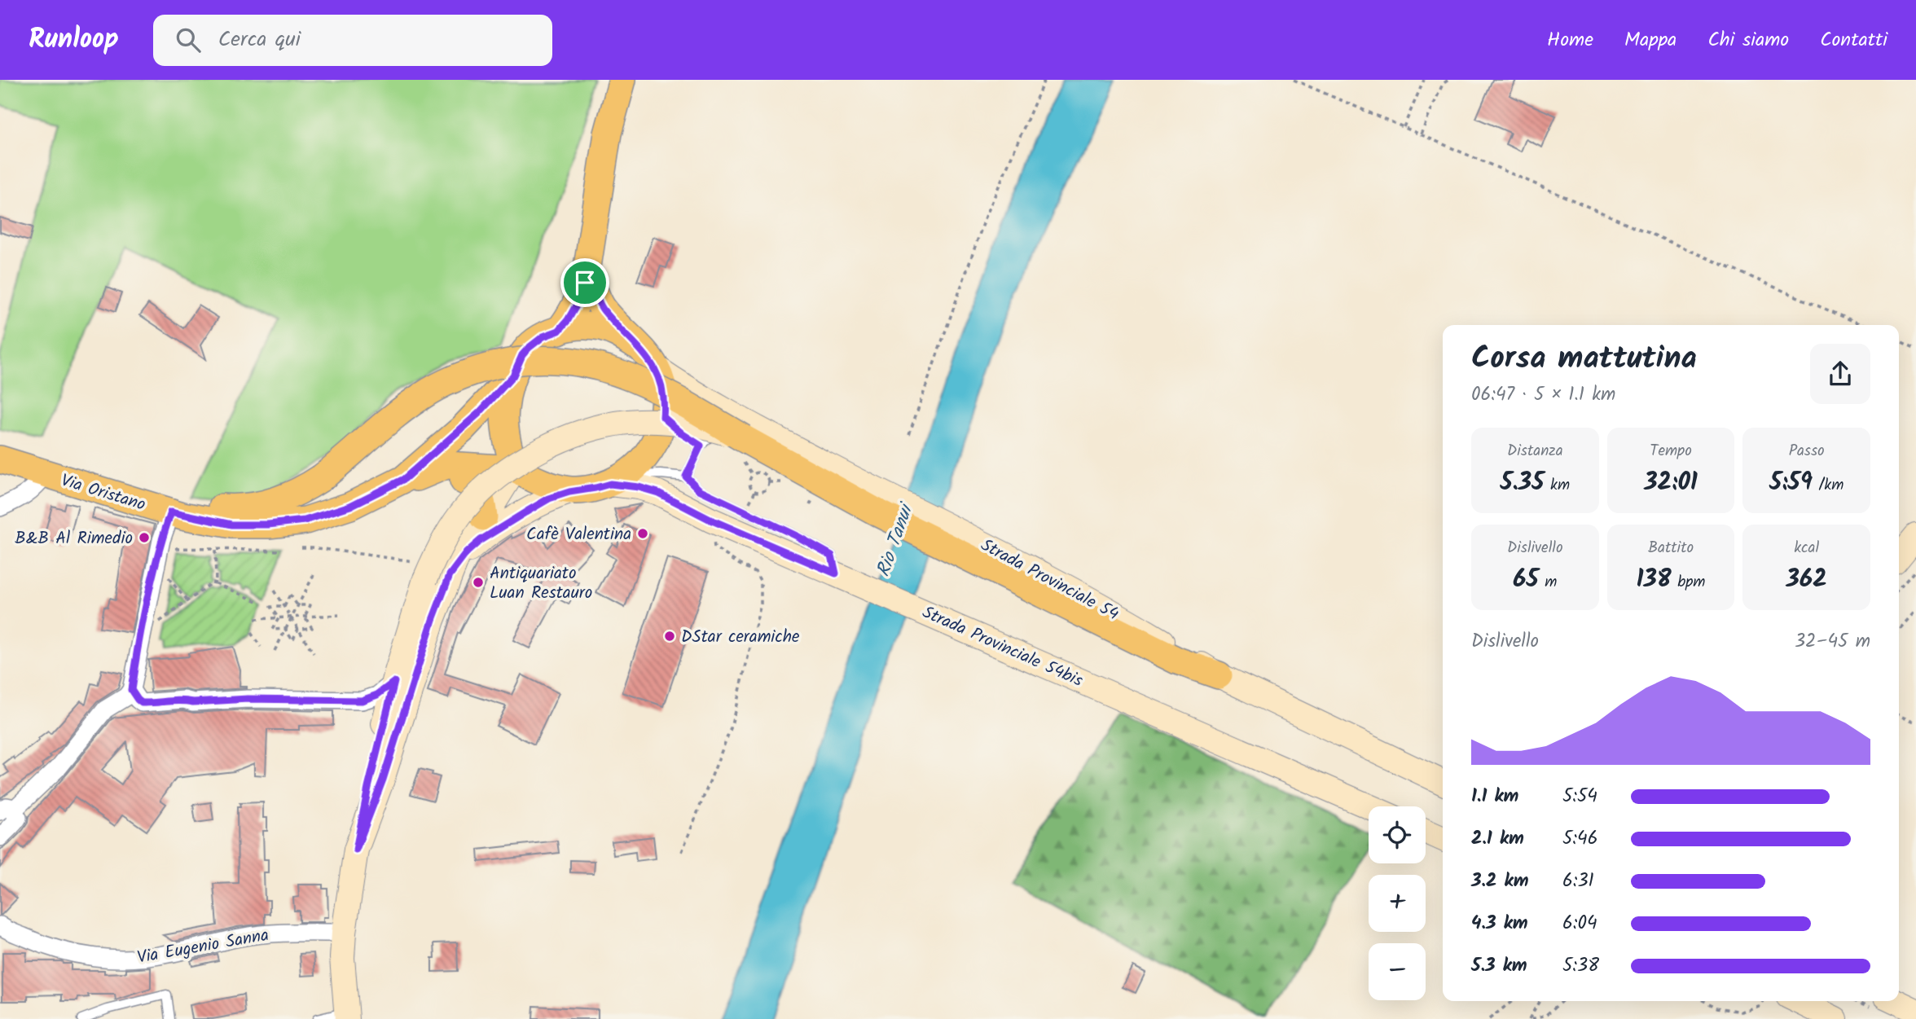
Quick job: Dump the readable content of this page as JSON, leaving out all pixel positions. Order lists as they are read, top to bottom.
{
  "streets": {
    "main road": ["Via Oristano", "Strada Provinciale 54", "Strada Provinciale 54bis"],
    "street": ["Via Eugenio Sanna"]
  },
  "crossings": [
    ["Via Oristano", "Strada Provinciale 54"],
    ["Via Oristano", "Strada Provinciale 54bis"],
    ["Strada Provinciale 54", "Strada Provinciale 54bis"]
  ],
  "water": ["Rio Tanui"],
  "places": [
    "Cafè Valentina",
    "B&B Al Rimedio",
    "Antiquariato Luan Restauro",
    "DStar ceramiche"
  ],
  "page": {
    "header": "Runloop",
    "search": "Cerca qui",
    "nav": [
      "Home",
      "Mappa",
      "Chi siamo",
      "Contatti"
    ],
    "heading": ["Corsa mattutina", "06:47 · 5 × 1.1 km"],
    "stats": [
      ["Distanza", "5.35 km"],
      ["Tempo", "32:01"],
      ["Passo", "5:59 /km"],
      ["Dislivello", "65 m"],
      ["Battito", "138 bpm"],
      ["kcal", "362"]
    ],
    "chart": ["Dislivello", "32–45 m"],
    "list": [
      {
        "name": "1.1 km",
        "note": "5:54"
      },
      {
        "name": "2.1 km",
        "note": "5:46"
      },
      {
        "name": "3.2 km",
        "note": "6:31"
      },
      {
        "name": "4.3 km",
        "note": "6:04"
      },
      {
        "name": "5.3 km",
        "note": "5:38"
      }
    ],
    "map_buttons": ["+", "−"]
  }
}
